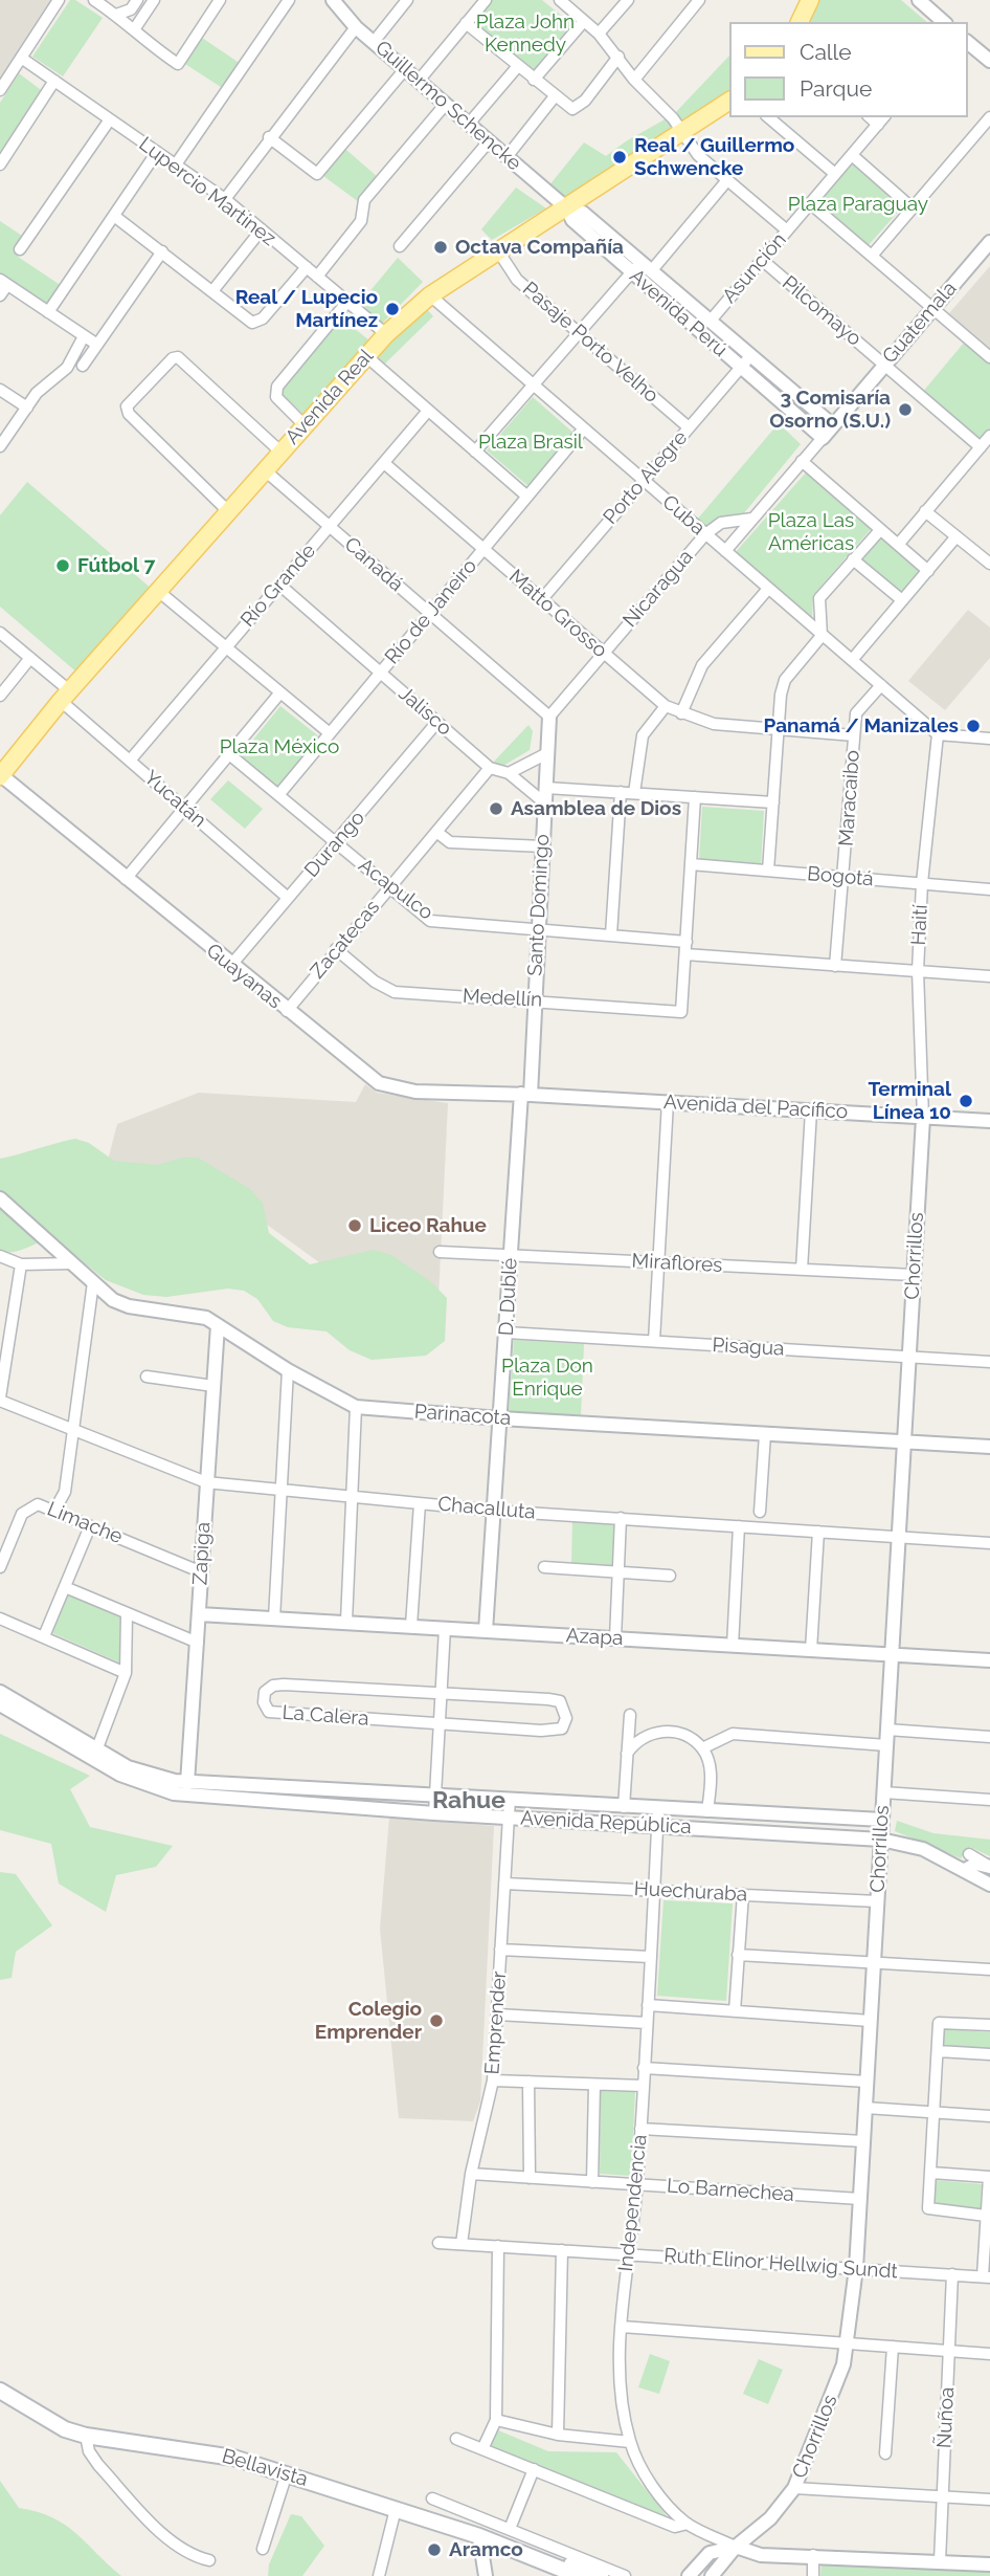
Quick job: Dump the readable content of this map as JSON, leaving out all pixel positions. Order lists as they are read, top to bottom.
{
  "streets": {
    "main road": ["Avenida Real", "Bellavista"],
    "street": [
      "Guillermo Schencke",
      "Lupercio Martínez",
      "Asunción",
      "Pilcomayo",
      "Avenida Perú",
      "Guatemala",
      "Pasaje Porto Velho",
      "Porto Alegre",
      "Cuba",
      "Canadá",
      "Río Grande",
      "Nicaragua",
      "Río de Janeiro",
      "Matto Grosso",
      "Jalisco",
      "Maracaibo",
      "Yucatán",
      "Durango",
      "Bogotá",
      "Acapulco",
      "Santo Domingo",
      "Haití",
      "Zacatecas",
      "Guayanas",
      "Medellín",
      "Avenida del Pacífico",
      "Chorrillos",
      "Miraflores",
      "D. Dublé",
      "Pisagua",
      "Parinacota",
      "Chacalluta",
      "Limache",
      "Zapiga",
      "Azapa",
      "La Calera",
      "Avenida República",
      "Huechuraba",
      "Emprender",
      "Lo Barnechea",
      "Independencia",
      "Ruth Elinor Hellwig Sundt",
      "Ñuñoa"
    ]
  },
  "crossings": [
    ["Guillermo Schencke", "Avenida Perú"],
    ["Guillermo Schencke", "Avenida Real"],
    ["Lupercio Martínez", "Avenida Real"],
    ["Asunción", "Pilcomayo"],
    ["Asunción", "Avenida Perú"],
    ["Pilcomayo", "Guatemala"],
    ["Avenida Perú", "Guatemala"],
    ["Avenida Perú", "Avenida Real"],
    ["Avenida Perú", "Porto Alegre"],
    ["Avenida Perú", "Nicaragua"],
    ["Guatemala", "Nicaragua"],
    ["Pasaje Porto Velho", "Avenida Real"],
    ["Pasaje Porto Velho", "Porto Alegre"],
    ["Avenida Real", "Cuba"],
    ["Avenida Real", "Canadá"],
    ["Avenida Real", "Yucatán"],
    ["Avenida Real", "Guayanas"],
    ["Porto Alegre", "Cuba"],
    ["Porto Alegre", "Matto Grosso"],
    ["Cuba", "Nicaragua"],
    ["Cuba", "Río de Janeiro"],
    ["Cuba", "Maracaibo"],
    ["Cuba", "Haití"],
    ["Canadá", "Río Grande"],
    ["Canadá", "Nicaragua"],
    ["Canadá", "Río de Janeiro"],
    ["Canadá", "Santo Domingo"],
    ["Río Grande", "Matto Grosso"],
    ["Río Grande", "Jalisco"],
    ["Río Grande", "Yucatán"],
    ["Nicaragua", "Matto Grosso"],
    ["Nicaragua", "Santo Domingo"],
    ["Río de Janeiro", "Matto Grosso"],
    ["Río de Janeiro", "Jalisco"],
    ["Río de Janeiro", "Acapulco"],
    ["Matto Grosso", "Maracaibo"],
    ["Jalisco", "Durango"],
    ["Jalisco", "Santo Domingo"],
    ["Jalisco", "Zacatecas"],
    ["Maracaibo", "Bogotá"],
    ["Yucatán", "Durango"],
    ["Durango", "Acapulco"],
    ["Durango", "Guayanas"],
    ["Bogotá", "Haití"],
    ["Acapulco", "Santo Domingo"],
    ["Acapulco", "Zacatecas"],
    ["Santo Domingo", "Guayanas"],
    ["Santo Domingo", "Medellín"],
    ["Santo Domingo", "Avenida del Pacífico"],
    ["Santo Domingo", "D. Dublé"],
    ["Haití", "Avenida del Pacífico"],
    ["Haití", "Chorrillos"],
    ["Zacatecas", "Guayanas"],
    ["Zacatecas", "Medellín"],
    ["Guayanas", "Avenida del Pacífico"],
    ["Guayanas", "D. Dublé"],
    ["Avenida del Pacífico", "Chorrillos"],
    ["Avenida del Pacífico", "D. Dublé"],
    ["Chorrillos", "Miraflores"],
    ["Chorrillos", "Pisagua"],
    ["Chorrillos", "Parinacota"],
    ["Chorrillos", "Chacalluta"],
    ["Chorrillos", "Azapa"],
    ["Chorrillos", "Avenida República"],
    ["Chorrillos", "Huechuraba"],
    ["Chorrillos", "Lo Barnechea"],
    ["Chorrillos", "Independencia"],
    ["Chorrillos", "Ruth Elinor Hellwig Sundt"],
    ["Miraflores", "D. Dublé"],
    ["D. Dublé", "Pisagua"],
    ["D. Dublé", "Parinacota"],
    ["D. Dublé", "Chacalluta"],
    ["D. Dublé", "Azapa"],
    ["Parinacota", "Zapiga"],
    ["Chacalluta", "Zapiga"],
    ["Limache", "Zapiga"],
    ["Zapiga", "Azapa"],
    ["Zapiga", "Avenida República"],
    ["Avenida República", "Emprender"],
    ["Avenida República", "Independencia"],
    ["Huechuraba", "Emprender"],
    ["Huechuraba", "Independencia"],
    ["Emprender", "Lo Barnechea"],
    ["Emprender", "Ruth Elinor Hellwig Sundt"],
    ["Lo Barnechea", "Independencia"],
    ["Independencia", "Ruth Elinor Hellwig Sundt"],
    ["Ruth Elinor Hellwig Sundt", "Ñuñoa"]
  ],
  "districts": ["Rahue"],
  "parks": [
    "Plaza John Kennedy",
    "Plaza Paraguay",
    "Plaza Brasil",
    "Plaza Las Américas",
    "Plaza México",
    "Plaza Don Enrique"
  ],
  "places": [
    "Real / Guillermo Schwencke",
    "Octava Compañía",
    "Real / Lupecio Martínez",
    "3 Comisaría Osorno (S.U.)",
    "Fútbol 7",
    "Panamá / Manizales",
    "Asamblea de Dios",
    "Terminal Línea 10",
    "Liceo Rahue",
    "Colegio Emprender",
    "Aramco"
  ],
  "legend": ["Calle", "Parque"]
}
